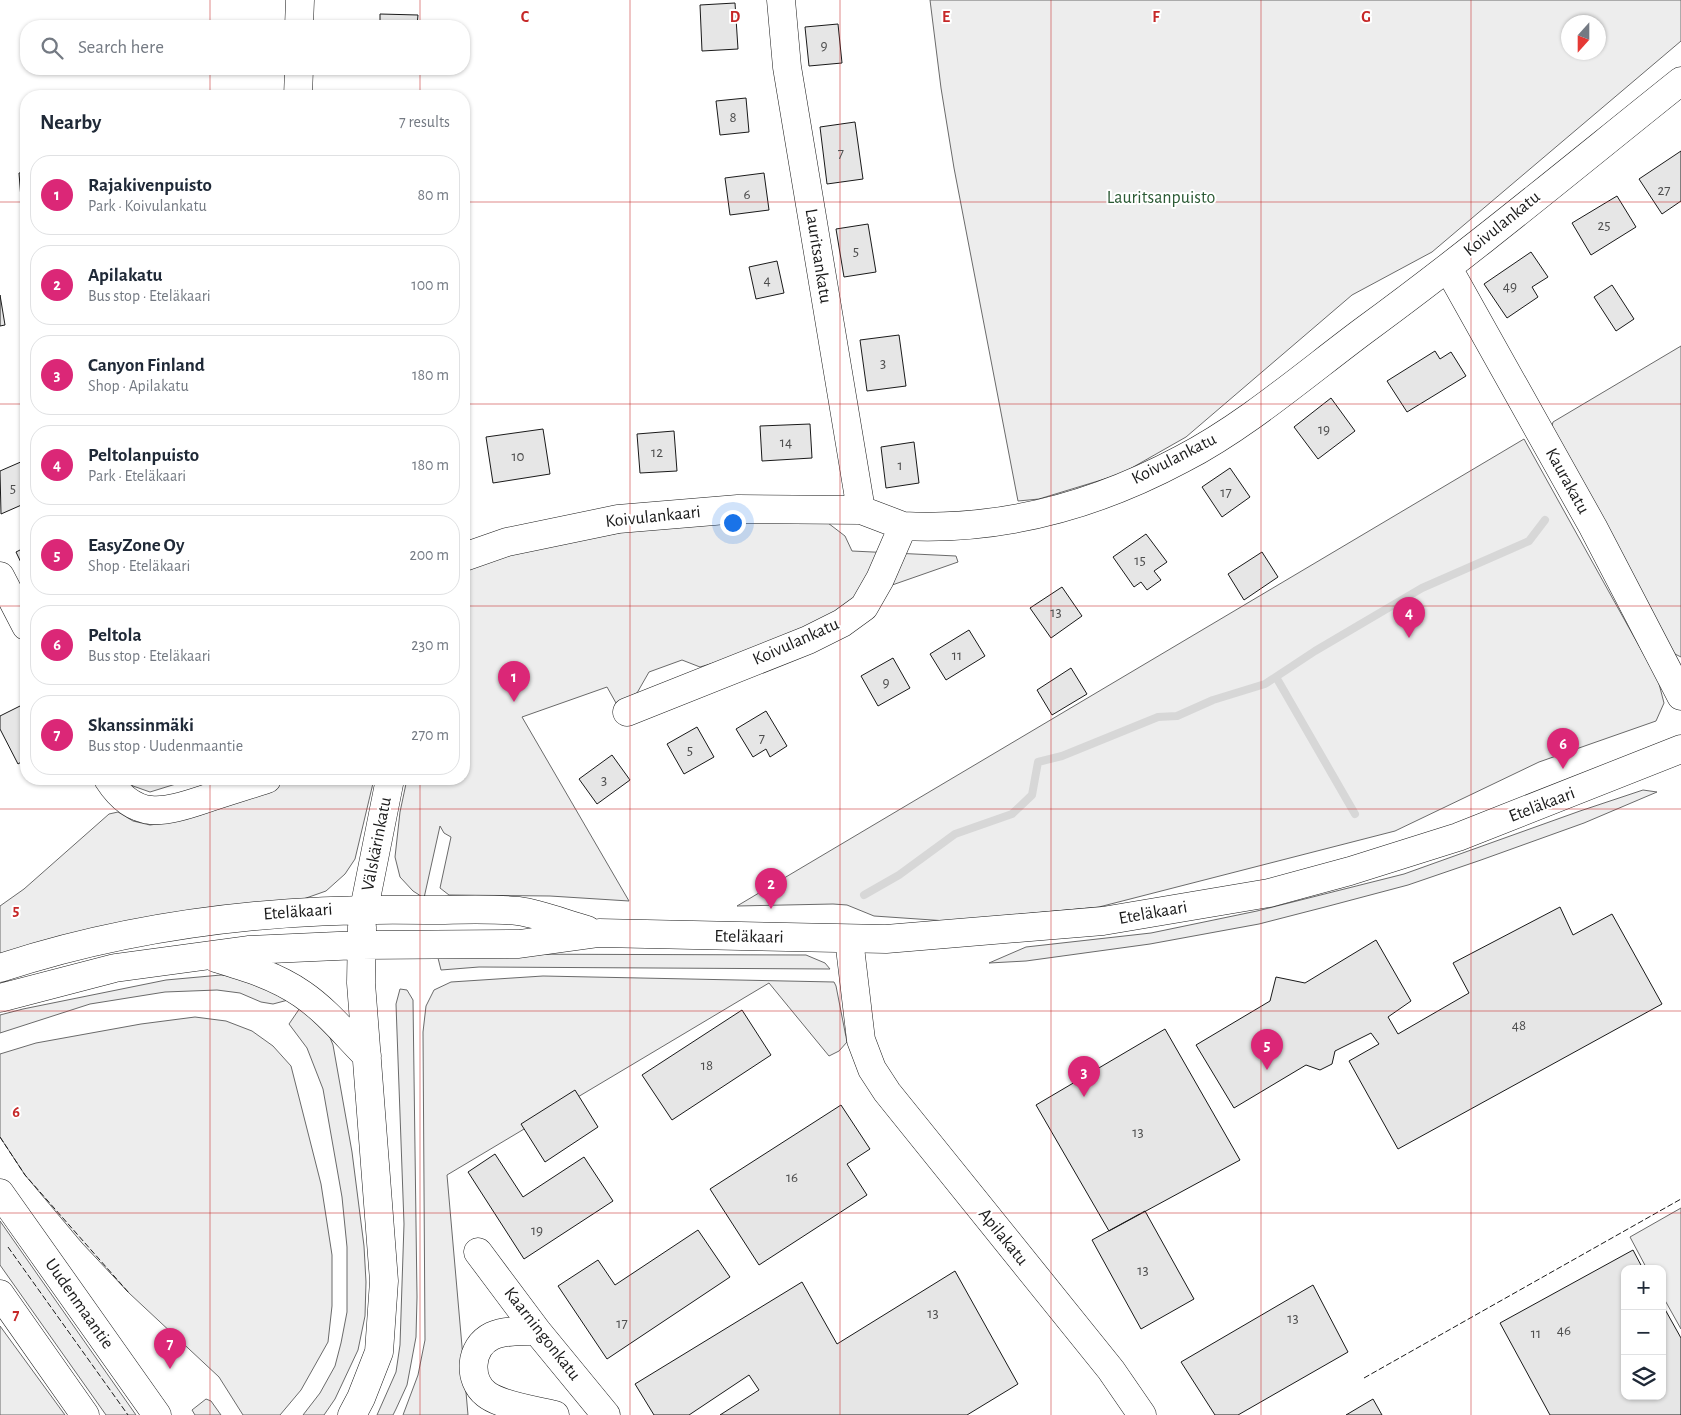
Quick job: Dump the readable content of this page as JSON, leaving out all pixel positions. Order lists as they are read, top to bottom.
{
  "streets": {
    "street": [
      "Koivulankatu",
      "Lauritsankatu",
      "Kaurakatu",
      "Koivulankaari",
      "Eteläkaari",
      "Välskärinkatu",
      "Apilakatu",
      "Uudenmaantie",
      "Kaarningonkatu"
    ]
  },
  "crossings": [
    ["Koivulankatu", "Kaurakatu"],
    ["Koivulankatu", "Koivulankaari"],
    ["Lauritsankatu", "Koivulankaari"],
    ["Eteläkaari", "Välskärinkatu"],
    ["Eteläkaari", "Apilakatu"]
  ],
  "parks": ["Lauritsanpuisto"],
  "house_numbers": [
    "9",
    "8",
    "7",
    "27",
    "6",
    "25",
    "5",
    "4",
    "49",
    "3",
    "19",
    "14",
    "12",
    "10",
    "1",
    "5",
    "17",
    "15",
    "13",
    "11",
    "9",
    "7",
    "5",
    "3",
    "48",
    "18",
    "13",
    "16",
    "19",
    "13",
    "13",
    "13",
    "17",
    "46",
    "11"
  ],
  "north": "bottom",
  "page": {
    "search": "Search here",
    "heading": ["Nearby", "7 results"],
    "list": [
      {
        "mark": "1",
        "name": "Rajakivenpuisto",
        "note": "Park · Koivulankatu",
        "value": "80 m"
      },
      {
        "mark": "2",
        "name": "Apilakatu",
        "note": "Bus stop · Eteläkaari",
        "value": "100 m"
      },
      {
        "mark": "3",
        "name": "Canyon Finland",
        "note": "Shop · Apilakatu",
        "value": "180 m"
      },
      {
        "mark": "4",
        "name": "Peltolanpuisto",
        "note": "Park · Eteläkaari",
        "value": "180 m"
      },
      {
        "mark": "5",
        "name": "EasyZone Oy",
        "note": "Shop · Eteläkaari",
        "value": "200 m"
      },
      {
        "mark": "6",
        "name": "Peltola",
        "note": "Bus stop · Eteläkaari",
        "value": "230 m"
      },
      {
        "mark": "7",
        "name": "Skanssinmäki",
        "note": "Bus stop · Uudenmaantie",
        "value": "270 m"
      }
    ],
    "pins": [
      "4",
      "1",
      "6",
      "2",
      "5",
      "3",
      "7"
    ],
    "map_buttons": ["+", "−"]
  },
  "grid": {
    "columns": [
      "C",
      "D",
      "E",
      "F",
      "G"
    ],
    "rows": ["5", "6", "7"]
  }
}
